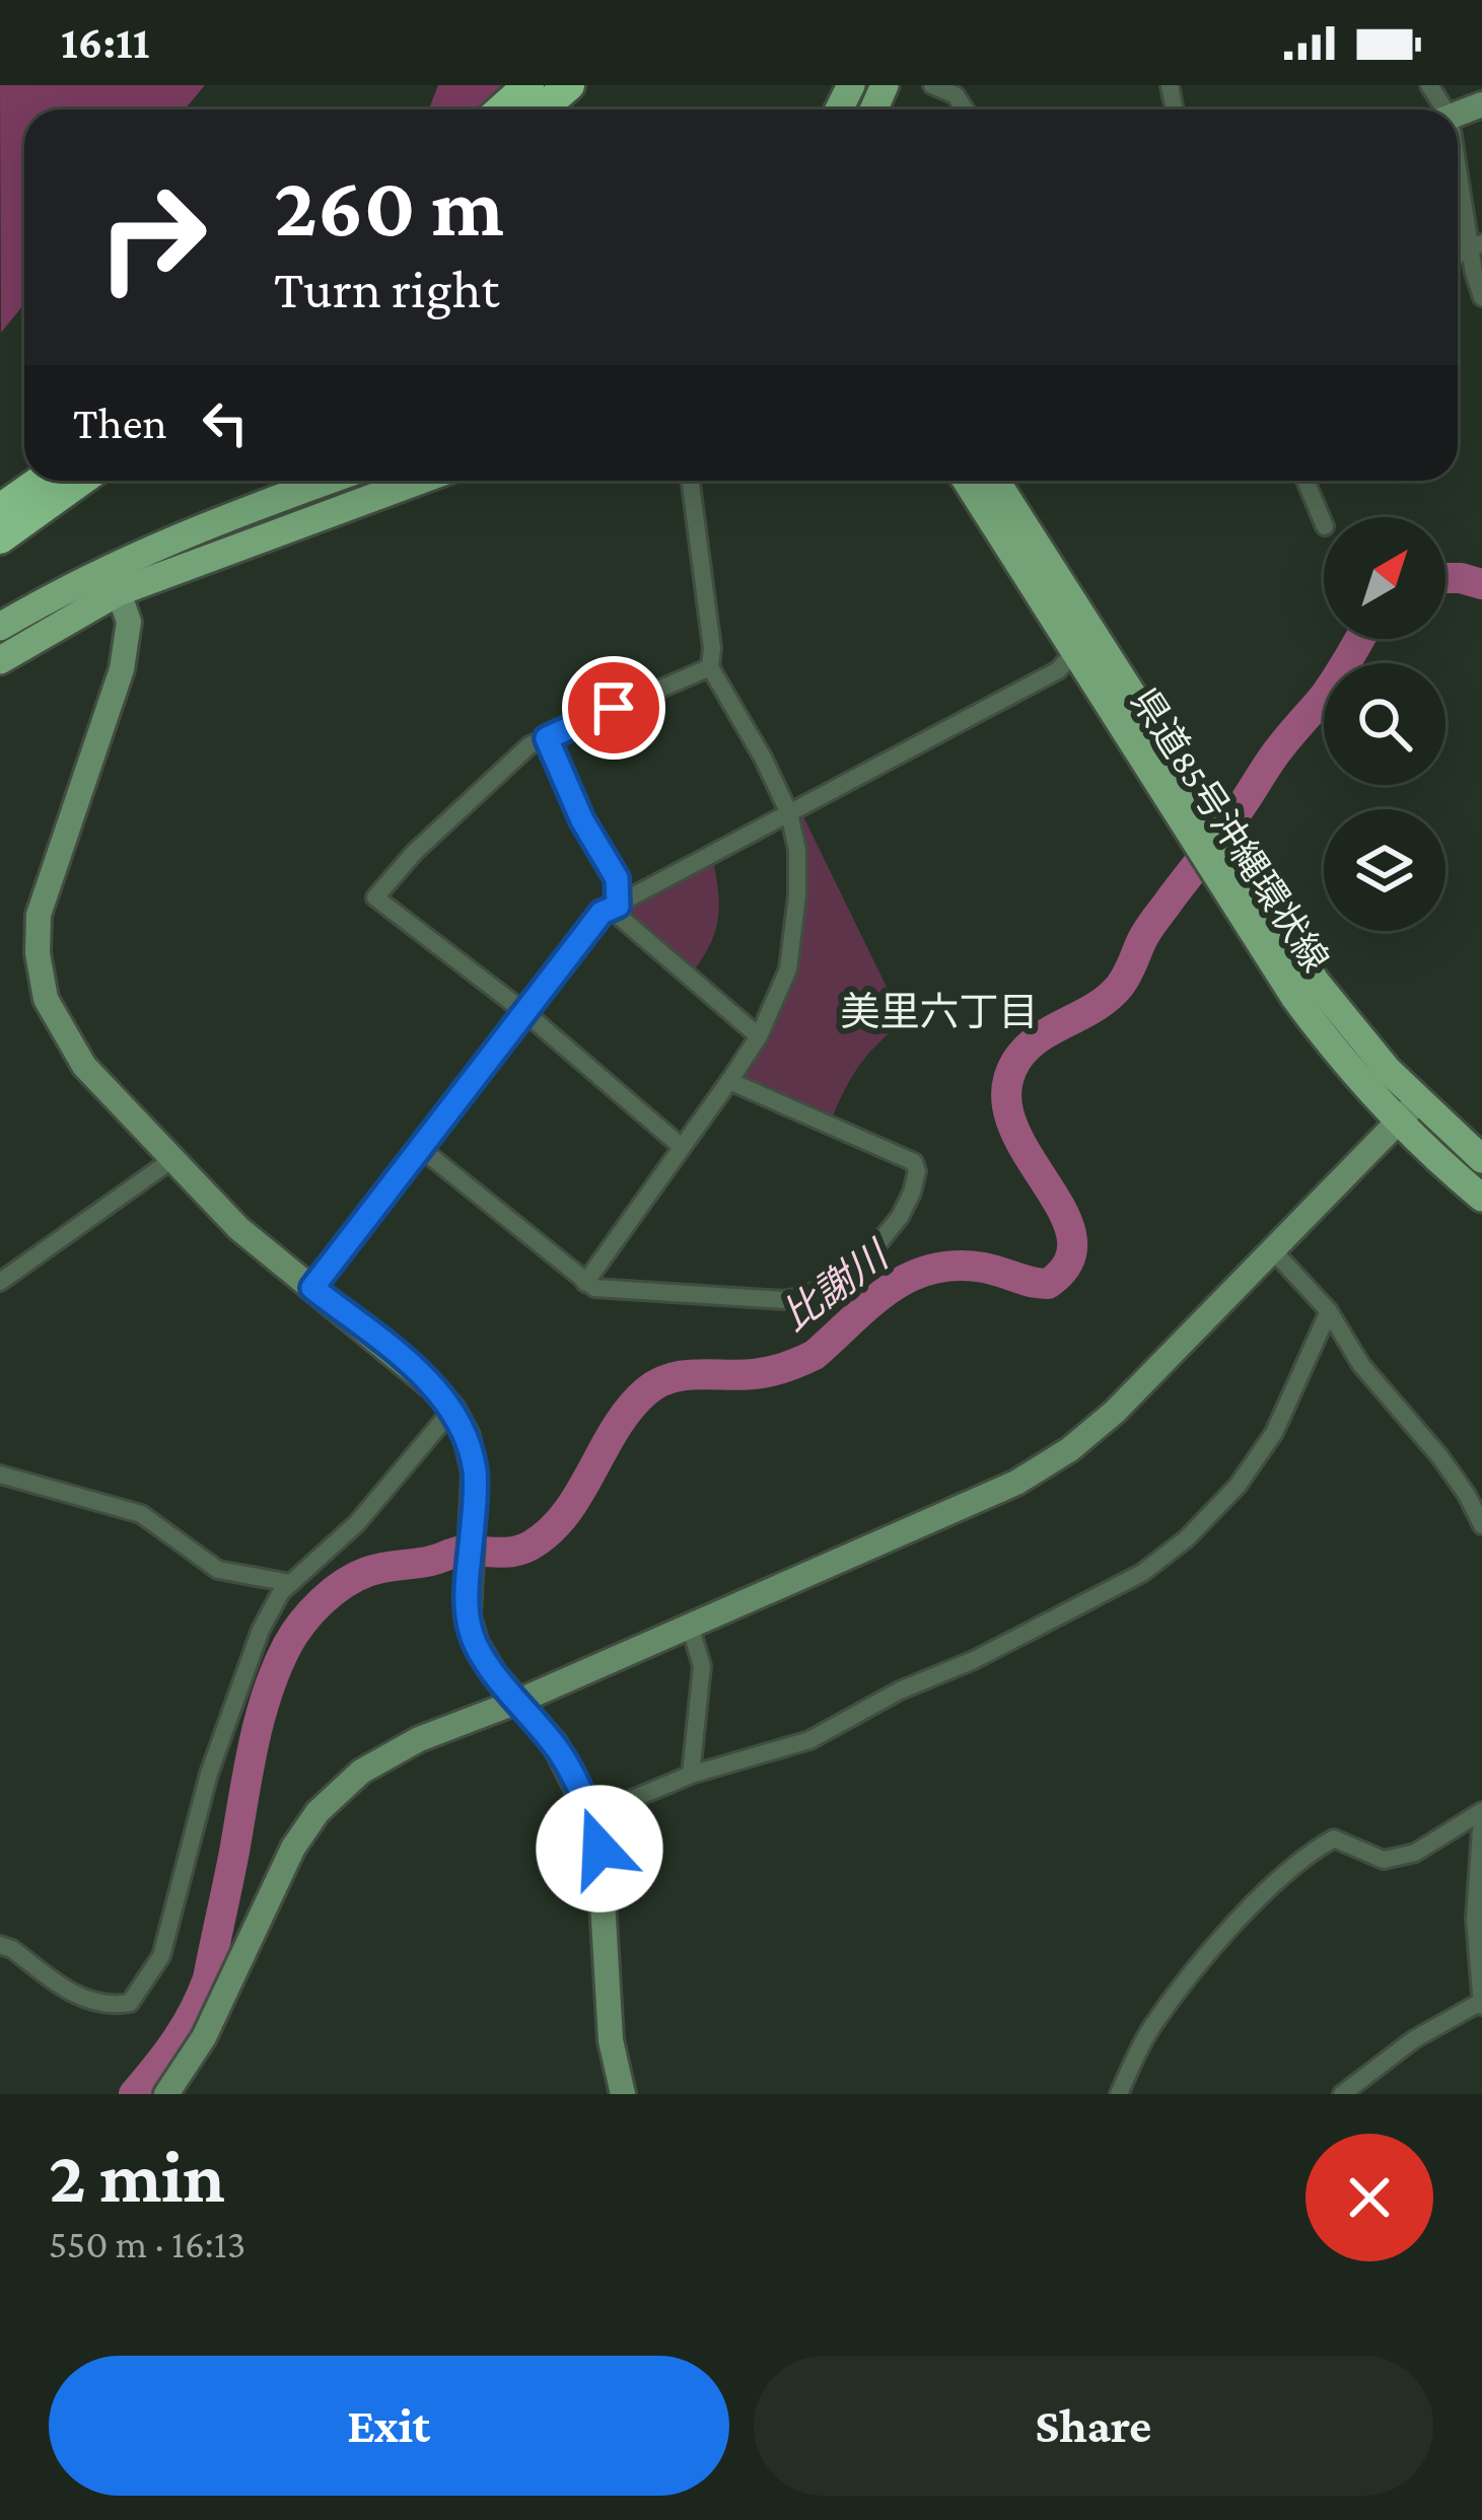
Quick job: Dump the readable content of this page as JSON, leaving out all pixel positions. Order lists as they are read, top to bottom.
{
  "streets": {
    "main road": ["県道85号沖縄環状線"]
  },
  "districts": ["美里六丁目"],
  "water": ["比謝川"],
  "north": "top right",
  "page": {
    "status": "16:11",
    "turn": ["260 m", "Turn right"],
    "then": "Then",
    "heading": ["2 min", "550 m · 16:13"],
    "buttons": ["Exit", "Share"]
  }
}
